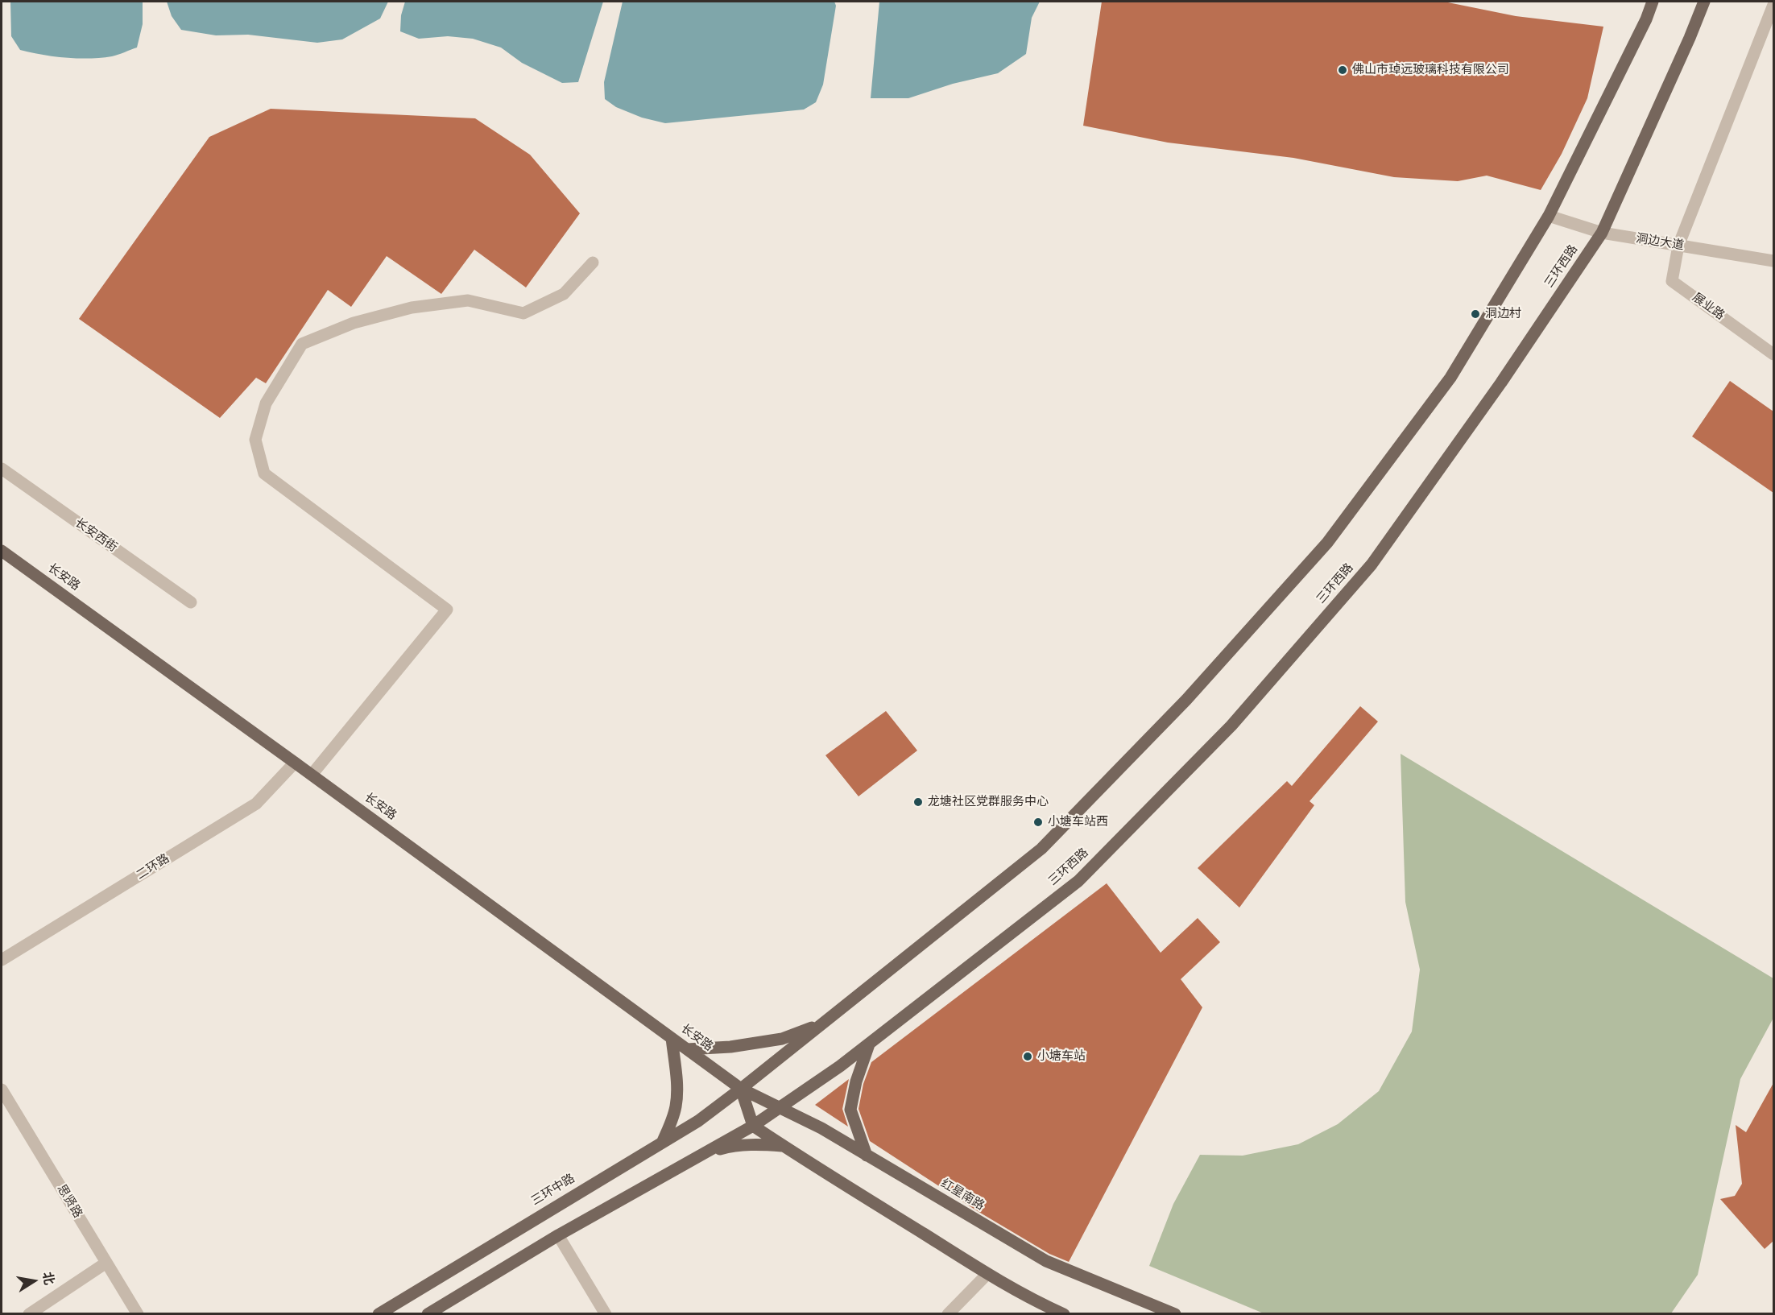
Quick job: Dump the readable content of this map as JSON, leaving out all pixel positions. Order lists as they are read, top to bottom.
{
  "streets": {
    "main road": [
      "三环西路",
      "长安路",
      "三环中路",
      "红星南路"
    ],
    "street": [
      "洞边大道",
      "展业路",
      "长安西街",
      "二环路",
      "思贤路"
    ]
  },
  "crossings": [
    ["洞边大道", "三环西路"],
    ["洞边大道", "展业路"],
    ["洞边大道", "三环中路"],
    ["三环西路", "红星南路"],
    ["长安路", "二环路"],
    ["长安路", "三环中路"],
    ["长安路", "红星南路"],
    ["三环中路", "红星南路"]
  ],
  "places": [
    "佛山市琸远玻璃科技有限公司",
    "洞边村",
    "龙塘社区党群服务中心",
    "小塘车站西",
    "小塘车站"
  ],
  "north": "right"
}
